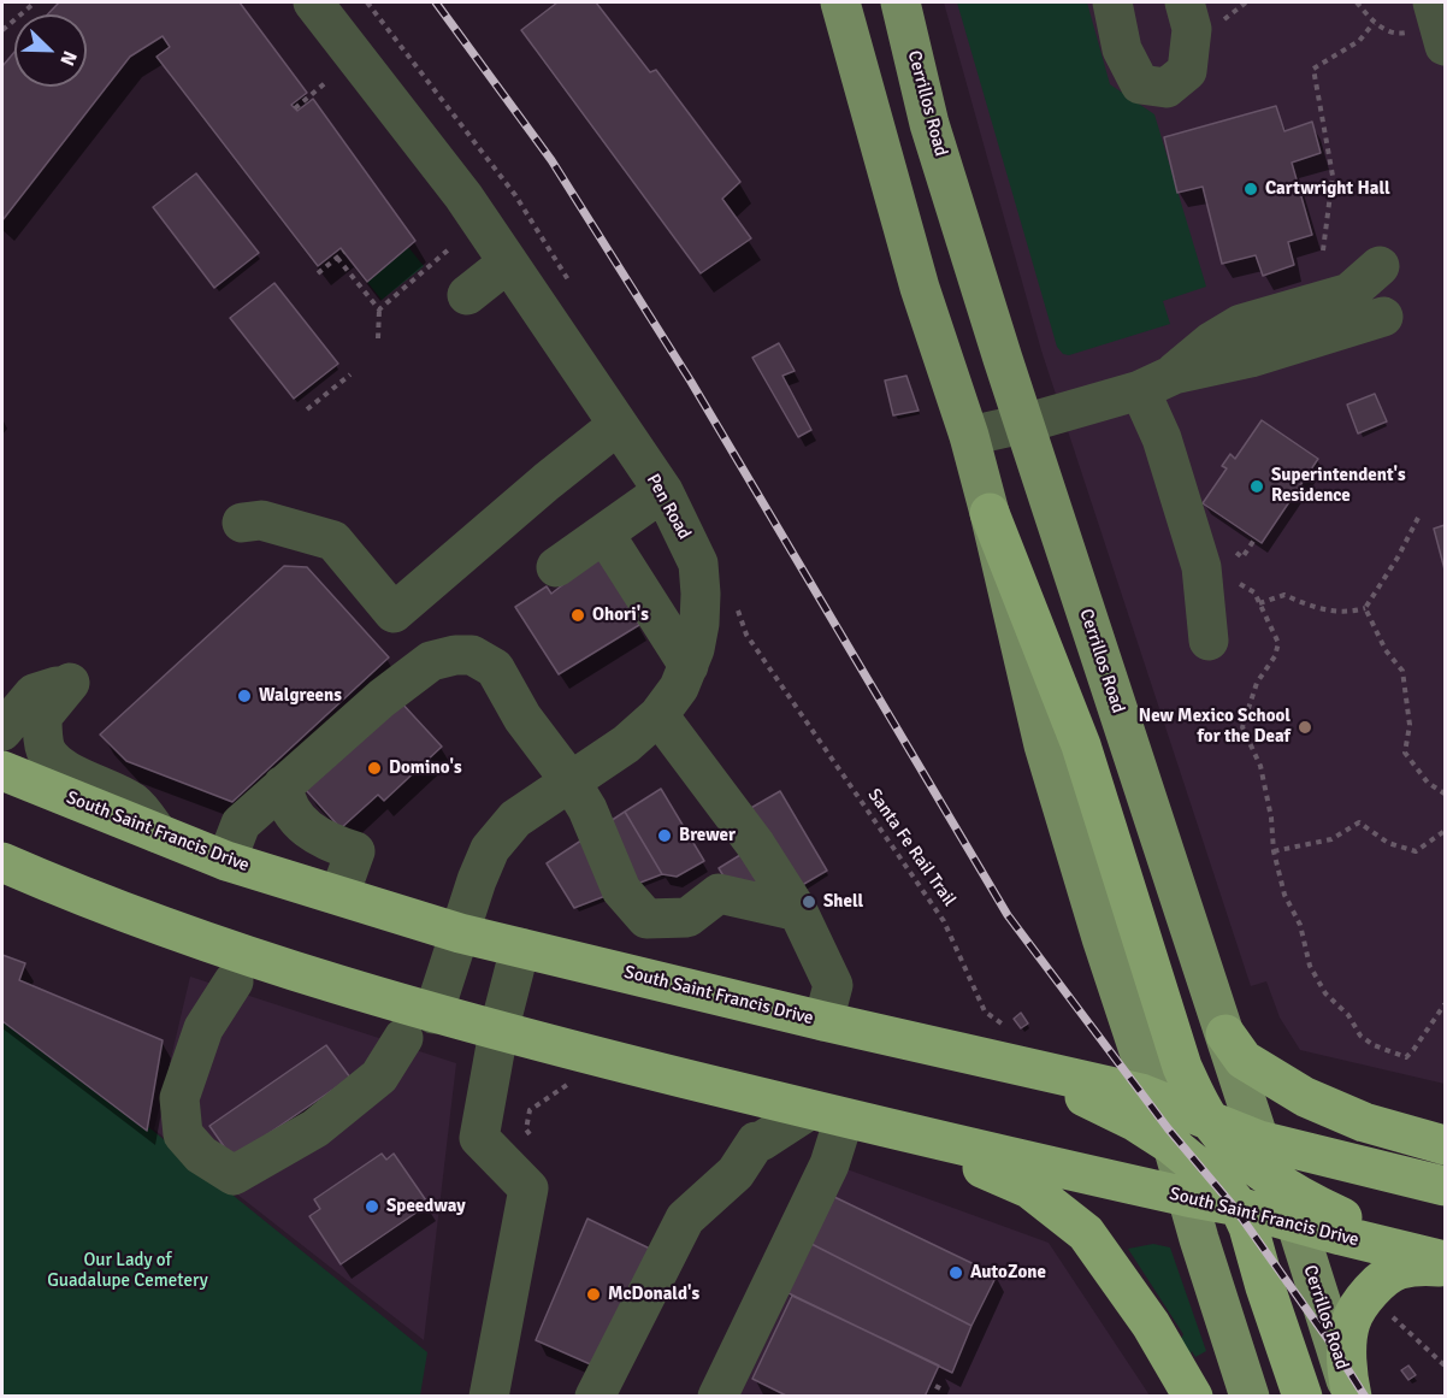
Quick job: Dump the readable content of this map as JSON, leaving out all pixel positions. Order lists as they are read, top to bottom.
{
  "streets": {
    "highway": ["South Saint Francis Drive"],
    "main road": ["Cerrillos Road"],
    "street": ["Pen Road"],
    "path": ["Santa Fe Rail Trail"]
  },
  "crossings": [
    ["Cerrillos Road", "South Saint Francis Drive"],
    ["Pen Road", "South Saint Francis Drive"]
  ],
  "parks": ["Our Lady of Guadalupe Cemetery"],
  "places": [
    "Cartwright Hall",
    "Superintendent's Residence",
    "Ohori's",
    "Walgreens",
    "New Mexico School for the Deaf",
    "Domino's",
    "Brewer",
    "Shell",
    "Speedway",
    "AutoZone",
    "McDonald's"
  ],
  "north": "bottom right"
}
